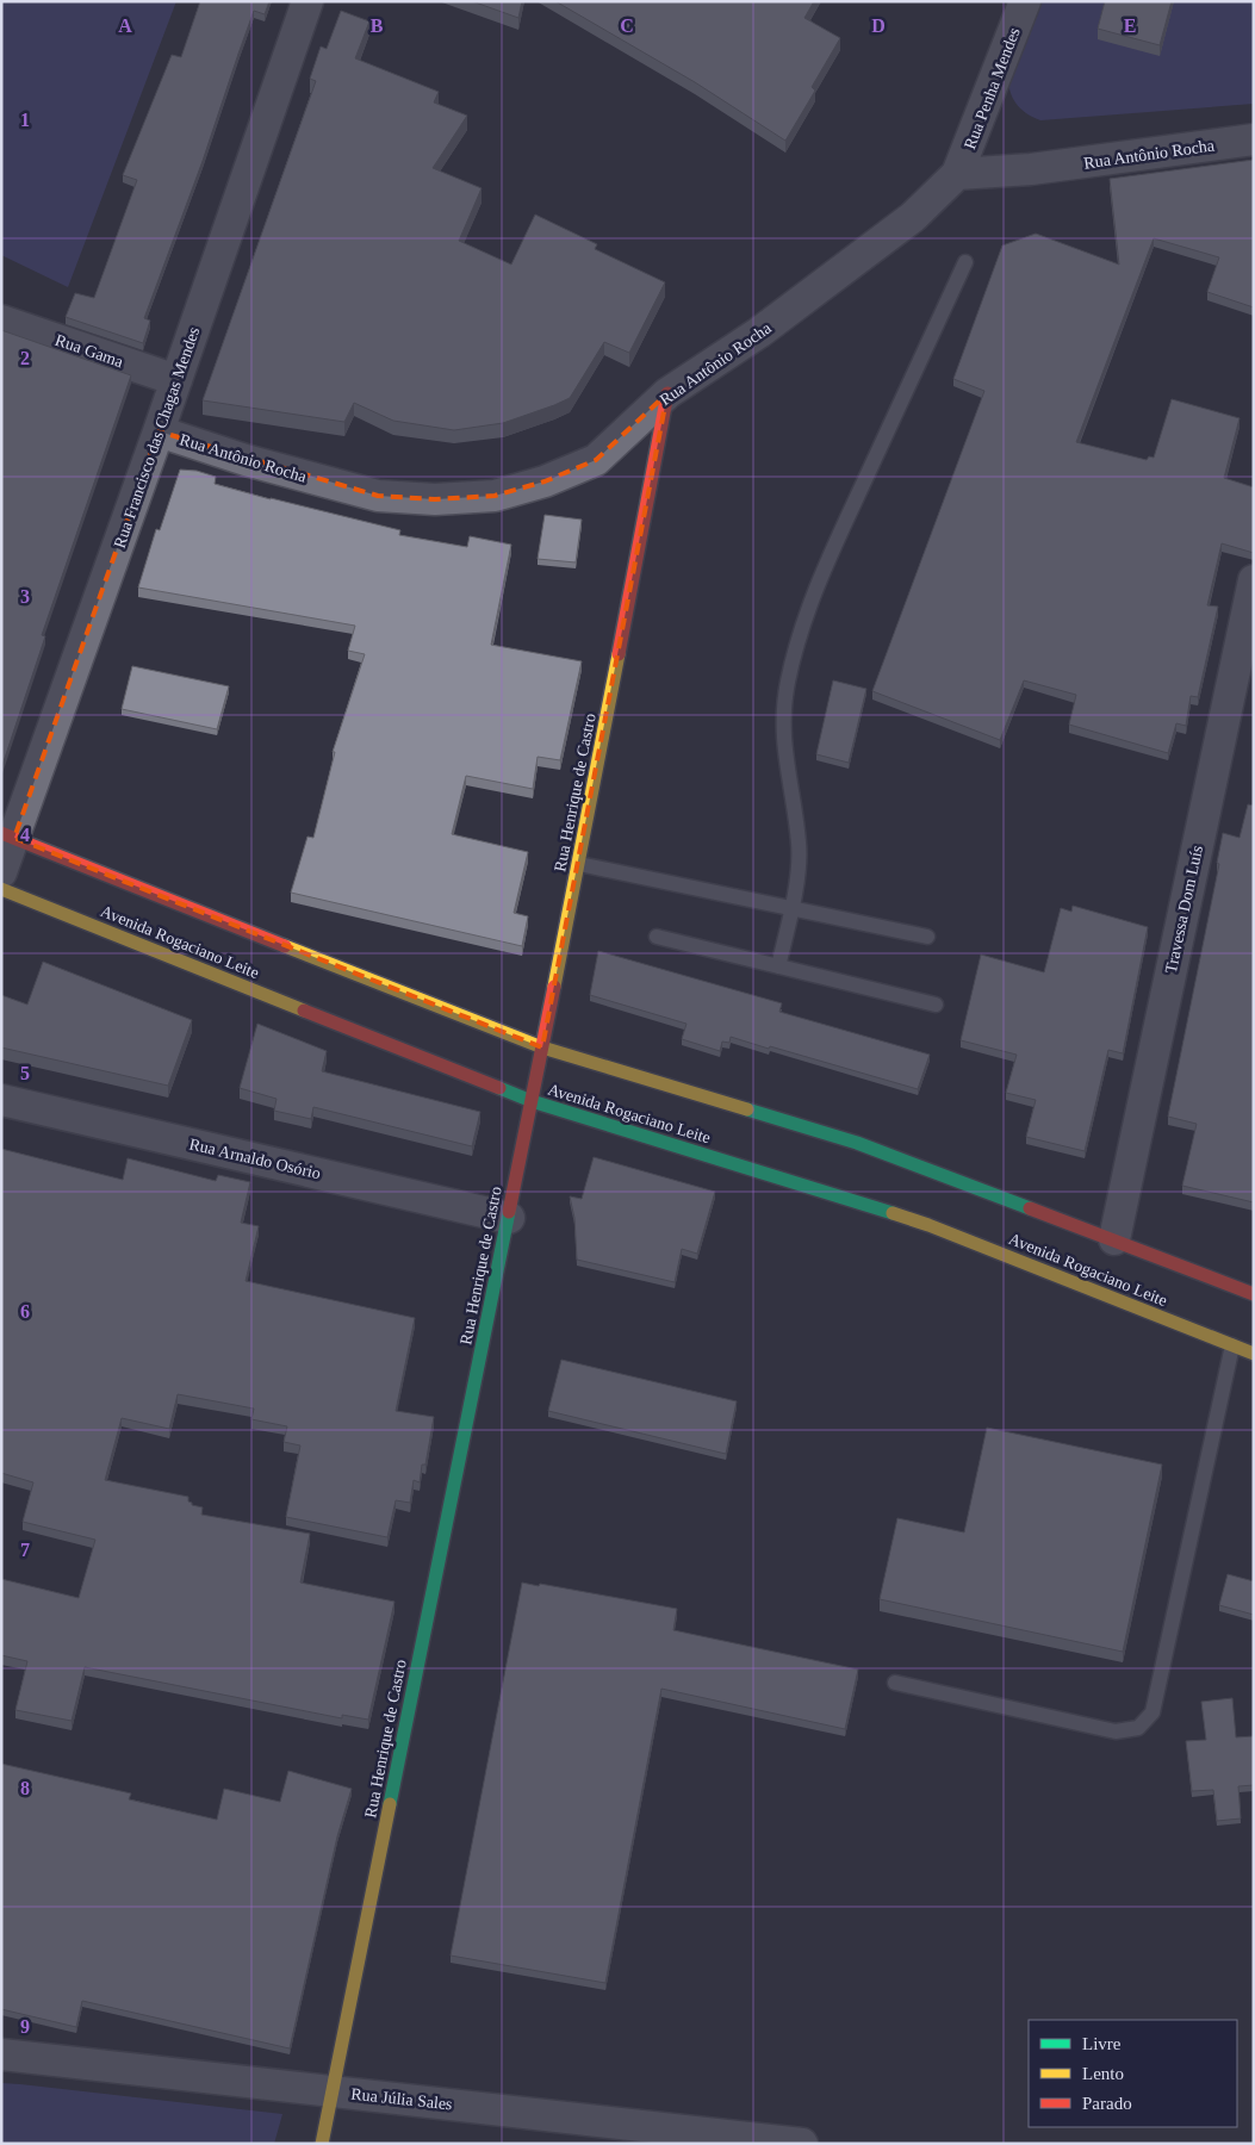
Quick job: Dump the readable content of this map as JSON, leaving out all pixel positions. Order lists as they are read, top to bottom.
{
  "streets": {
    "main road": ["Rua Henrique de Castro", "Avenida Rogaciano Leite"],
    "street": [
      "Rua Penha Mendes",
      "Rua Antônio Rocha",
      "Rua Gama",
      "Rua Francisco das Chagas Mendes",
      "Travessa Dom Luís",
      "Rua Arnaldo Osório",
      "Rua Júlia Sales"
    ]
  },
  "crossings": [
    ["Rua Penha Mendes", "Rua Antônio Rocha"],
    ["Rua Antônio Rocha", "Rua Francisco das Chagas Mendes"],
    ["Rua Antônio Rocha", "Rua Henrique de Castro"],
    ["Rua Gama", "Rua Francisco das Chagas Mendes"],
    ["Rua Henrique de Castro", "Avenida Rogaciano Leite"],
    ["Rua Henrique de Castro", "Rua Arnaldo Osório"],
    ["Rua Henrique de Castro", "Rua Júlia Sales"]
  ],
  "legend": ["Livre", "Lento", "Parado"],
  "grid": {
    "columns": [
      "A",
      "B",
      "C",
      "D",
      "E"
    ],
    "rows": [
      "1",
      "2",
      "3",
      "4",
      "5",
      "6",
      "7",
      "8",
      "9"
    ]
  }
}
